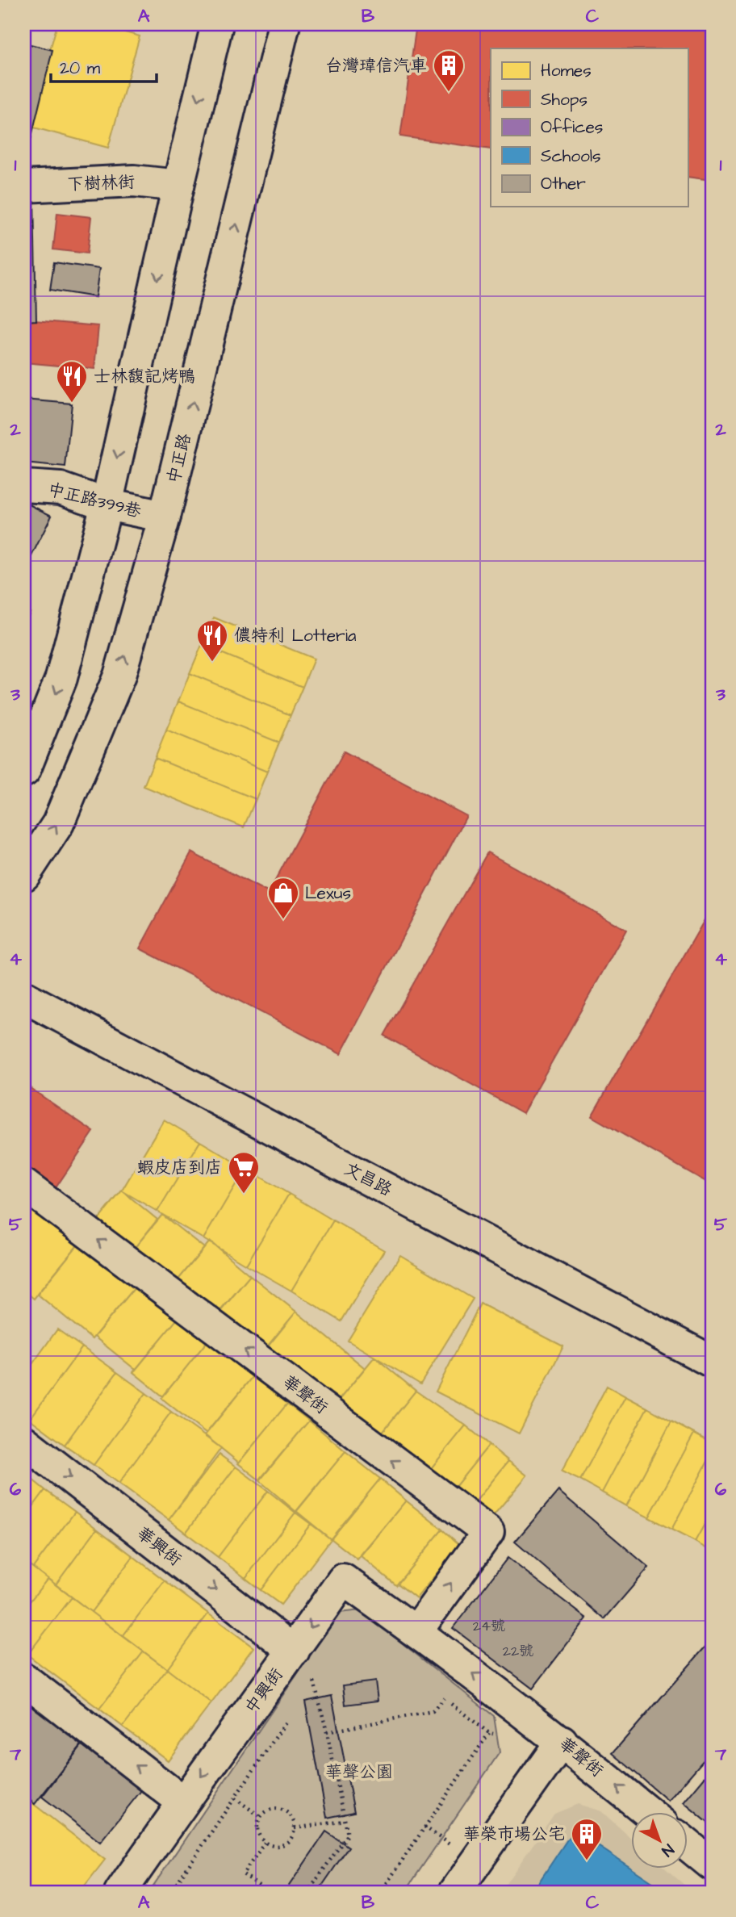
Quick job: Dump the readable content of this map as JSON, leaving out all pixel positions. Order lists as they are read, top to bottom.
{
  "streets": {
    "street": [
      "下樹林街",
      "中正路",
      "中正路399巷",
      "文昌路",
      "華聲街",
      "華興街",
      "中興街"
    ]
  },
  "crossings": [
    ["中正路", "中正路399巷"],
    ["華聲街", "中興街"],
    ["華興街", "中興街"]
  ],
  "one_way": ["華聲街"],
  "parks": ["華聲公園"],
  "places": {
    "building": ["台灣瑋信汽車", "華榮市場公宅"],
    "restaurant": ["士林馥記烤鴨", "儂特利 Lotteria"],
    "shop": ["Lexus"],
    "supermarket": ["蝦皮店到店"]
  },
  "house_numbers": ["24號", "22號"],
  "legend": [
    "Homes",
    "Shops",
    "Offices",
    "Schools",
    "Other"
  ],
  "scale_bar": "20 m",
  "north": "bottom right",
  "grid": {
    "columns": ["A", "B", "C"],
    "rows": [
      "1",
      "2",
      "3",
      "4",
      "5",
      "6",
      "7"
    ]
  }
}
